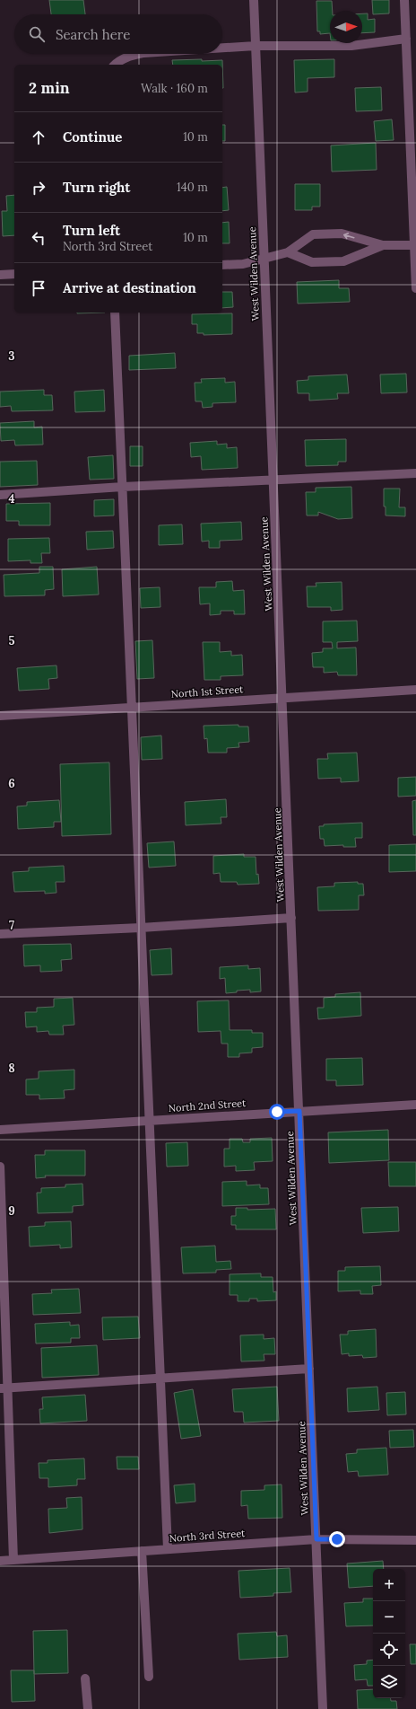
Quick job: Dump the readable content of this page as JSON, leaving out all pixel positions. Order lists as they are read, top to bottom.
{
  "streets": {
    "street": [
      "West Wilden Avenue",
      "North 1st Street",
      "North 2nd Street",
      "North 3rd Street"
    ]
  },
  "crossings": [
    ["West Wilden Avenue", "North 1st Street"],
    ["West Wilden Avenue", "North 2nd Street"],
    ["West Wilden Avenue", "North 3rd Street"]
  ],
  "north": "right",
  "page": {
    "search": "Search here",
    "heading": ["2 min", "Walk · 160 m"],
    "list": [
      ["Continue", "10 m"],
      ["Turn right", "140 m"],
      ["Turn left", "North 3rd Street", "10 m"],
      "Arrive at destination"
    ],
    "map_buttons": ["+", "−"]
  },
  "grid": {
    "rows": [
      "3",
      "4",
      "5",
      "6",
      "7",
      "8",
      "9"
    ]
  }
}
